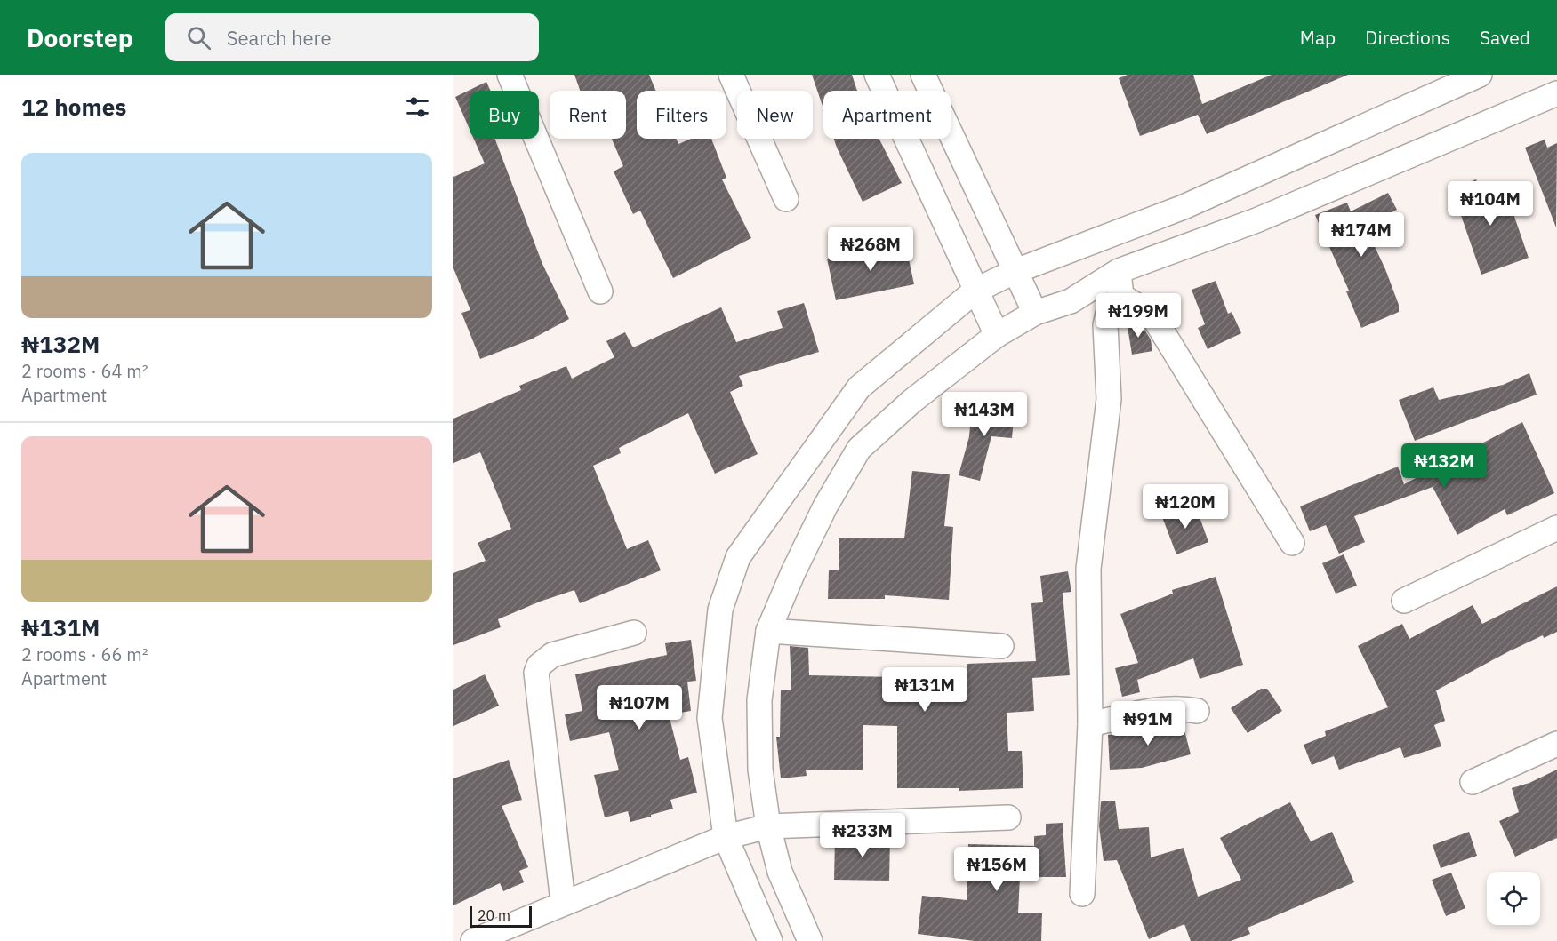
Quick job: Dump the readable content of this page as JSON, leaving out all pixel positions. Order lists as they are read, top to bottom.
{
  "scale_bar": "20 m",
  "page": {
    "header": "Doorstep",
    "search": "Search here",
    "nav": ["Map", "Directions", "Saved"],
    "heading": "12 homes",
    "chip": [
      "Buy",
      "Rent",
      "Filters",
      "New",
      "Apartment"
    ],
    "list": [
      {
        "name": "₦132M",
        "note": "2 rooms · 64 m² · Apartment"
      },
      {
        "name": "₦131M",
        "note": "2 rooms · 66 m² · Apartment"
      }
    ],
    "price": [
      "₦104M",
      "₦174M",
      "₦268M",
      "₦199M",
      "₦143M",
      "₦132M",
      "₦120M",
      "₦131M",
      "₦107M",
      "₦91M",
      "₦233M",
      "₦156M"
    ],
    "scale": "20 m"
  }
}
